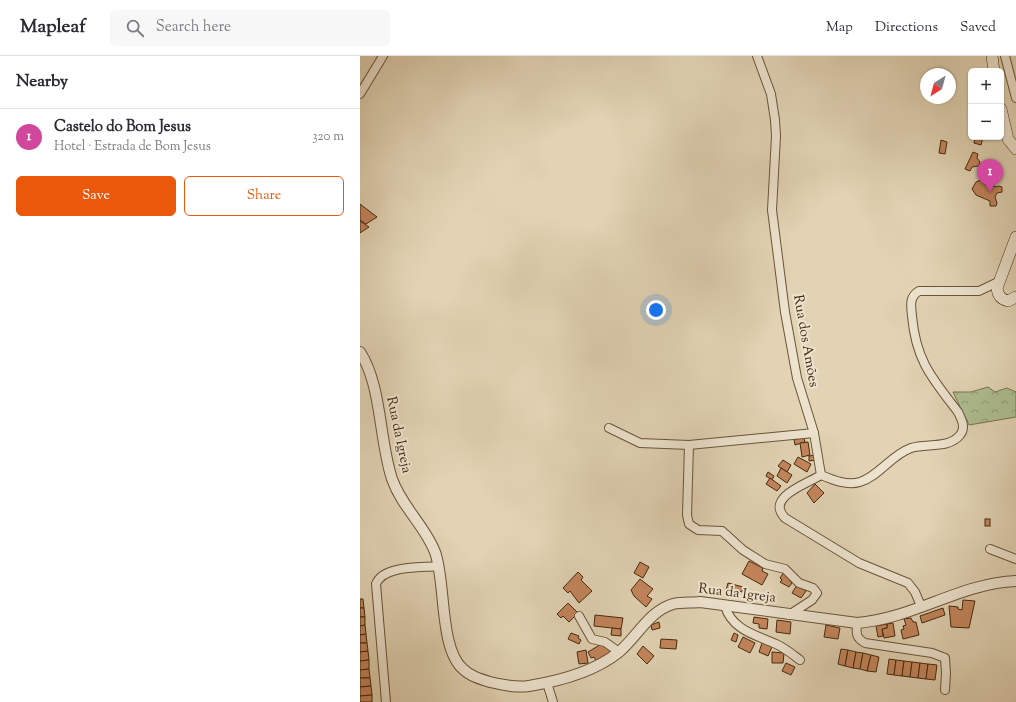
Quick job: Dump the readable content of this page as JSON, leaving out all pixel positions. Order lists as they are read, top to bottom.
{
  "streets": {
    "street": ["Rua dos Amões", "Rua da Igreja"]
  },
  "north": "bottom left",
  "page": {
    "header": "Mapleaf",
    "search": "Search here",
    "nav": ["Map", "Directions", "Saved"],
    "heading": "Nearby",
    "map_buttons": ["+", "−"],
    "list": [
      {
        "mark": "1",
        "name": "Castelo do Bom Jesus",
        "note": "Hotel · Estrada de Bom Jesus",
        "value": "320 m"
      }
    ],
    "pins": "1",
    "buttons": ["Save", "Share"]
  }
}
